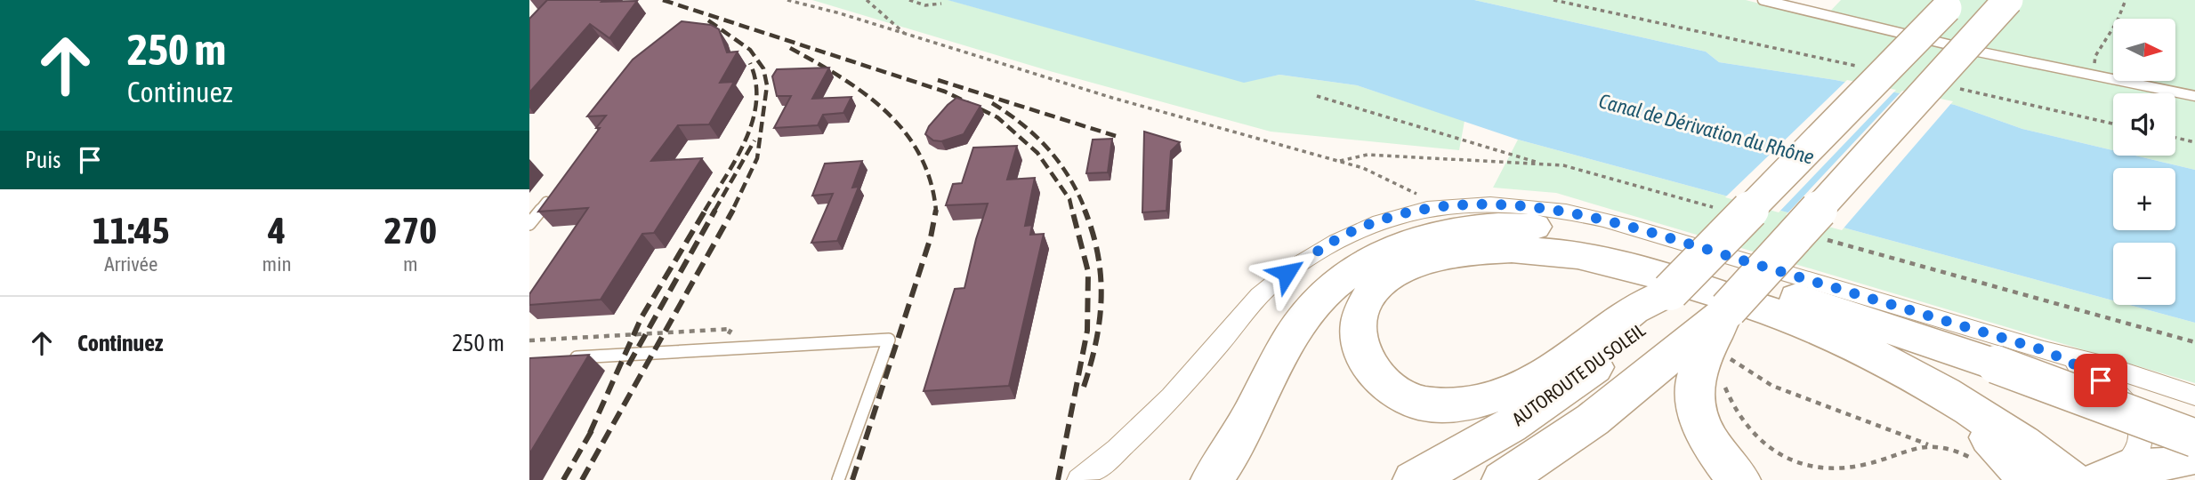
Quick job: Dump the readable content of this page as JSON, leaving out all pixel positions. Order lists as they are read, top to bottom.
{
  "streets": {
    "highway": ["AUTOROUTE DU SOLEIL"]
  },
  "water": ["Canal de Dérivation du Rhône"],
  "north": "right",
  "page": {
    "turn": ["250 m", "Continuez"],
    "map_buttons": ["+", "−"],
    "then": "Puis",
    "eta": [
      "11:45",
      "Arrivée",
      "4",
      "min",
      "270",
      "m"
    ],
    "list": [
      {
        "name": "Continuez",
        "value": "250 m"
      }
    ]
  }
}
